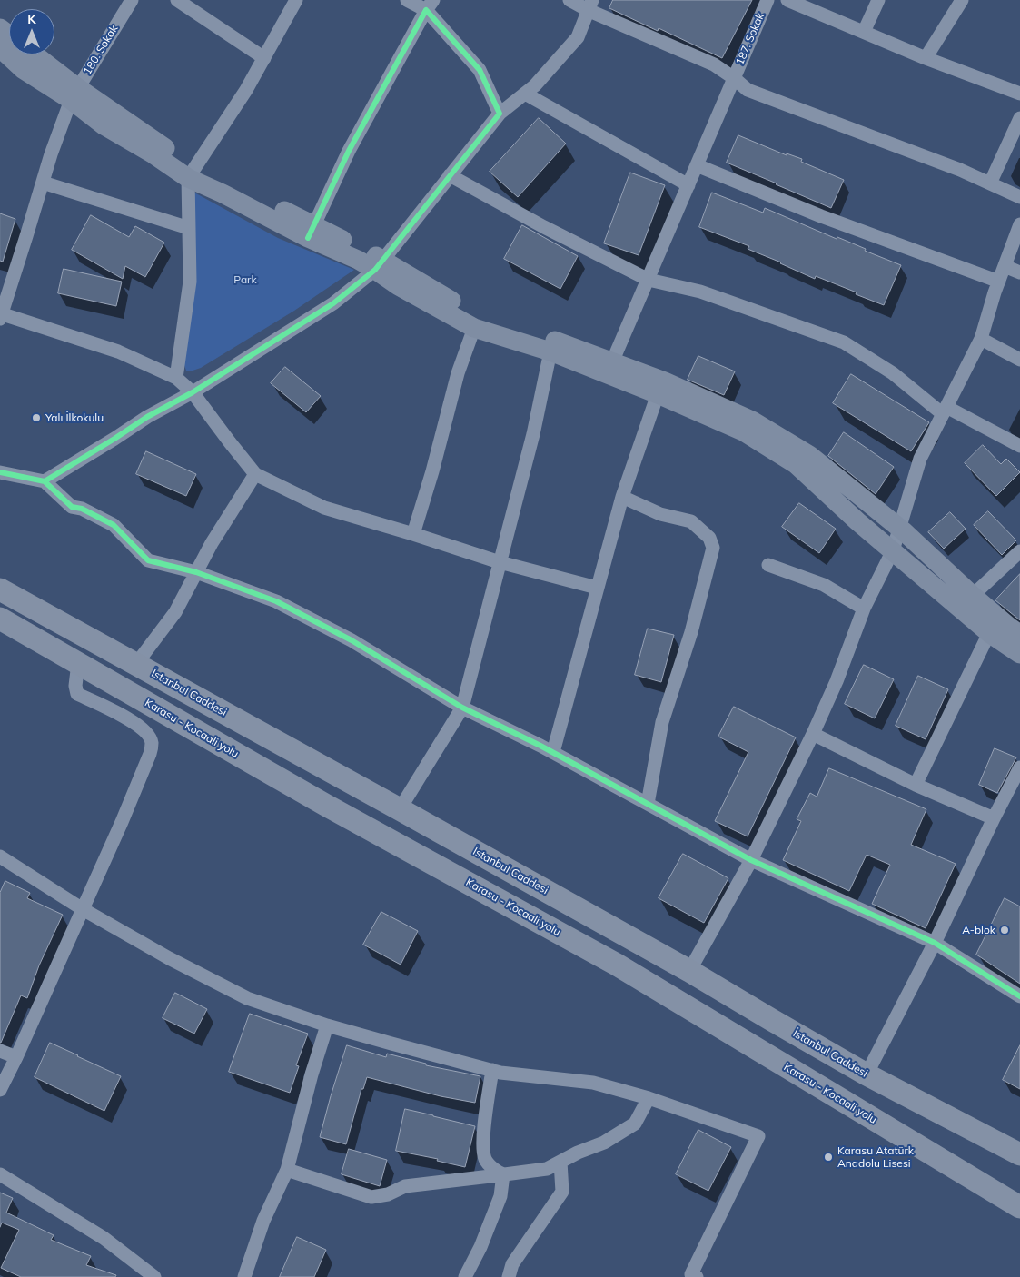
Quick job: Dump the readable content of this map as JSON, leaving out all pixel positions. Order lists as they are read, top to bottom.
{
  "streets": {
    "highway": ["İstanbul Caddesi", "Karasu - Kocaali yolu"],
    "street": ["187. Sokak", "180. Sokak"]
  },
  "parks": ["Park"],
  "places": ["Yalı İlkokulu", "A-blok", "Karasu Atatürk Anadolu Lisesi"],
  "north": "top"
}
